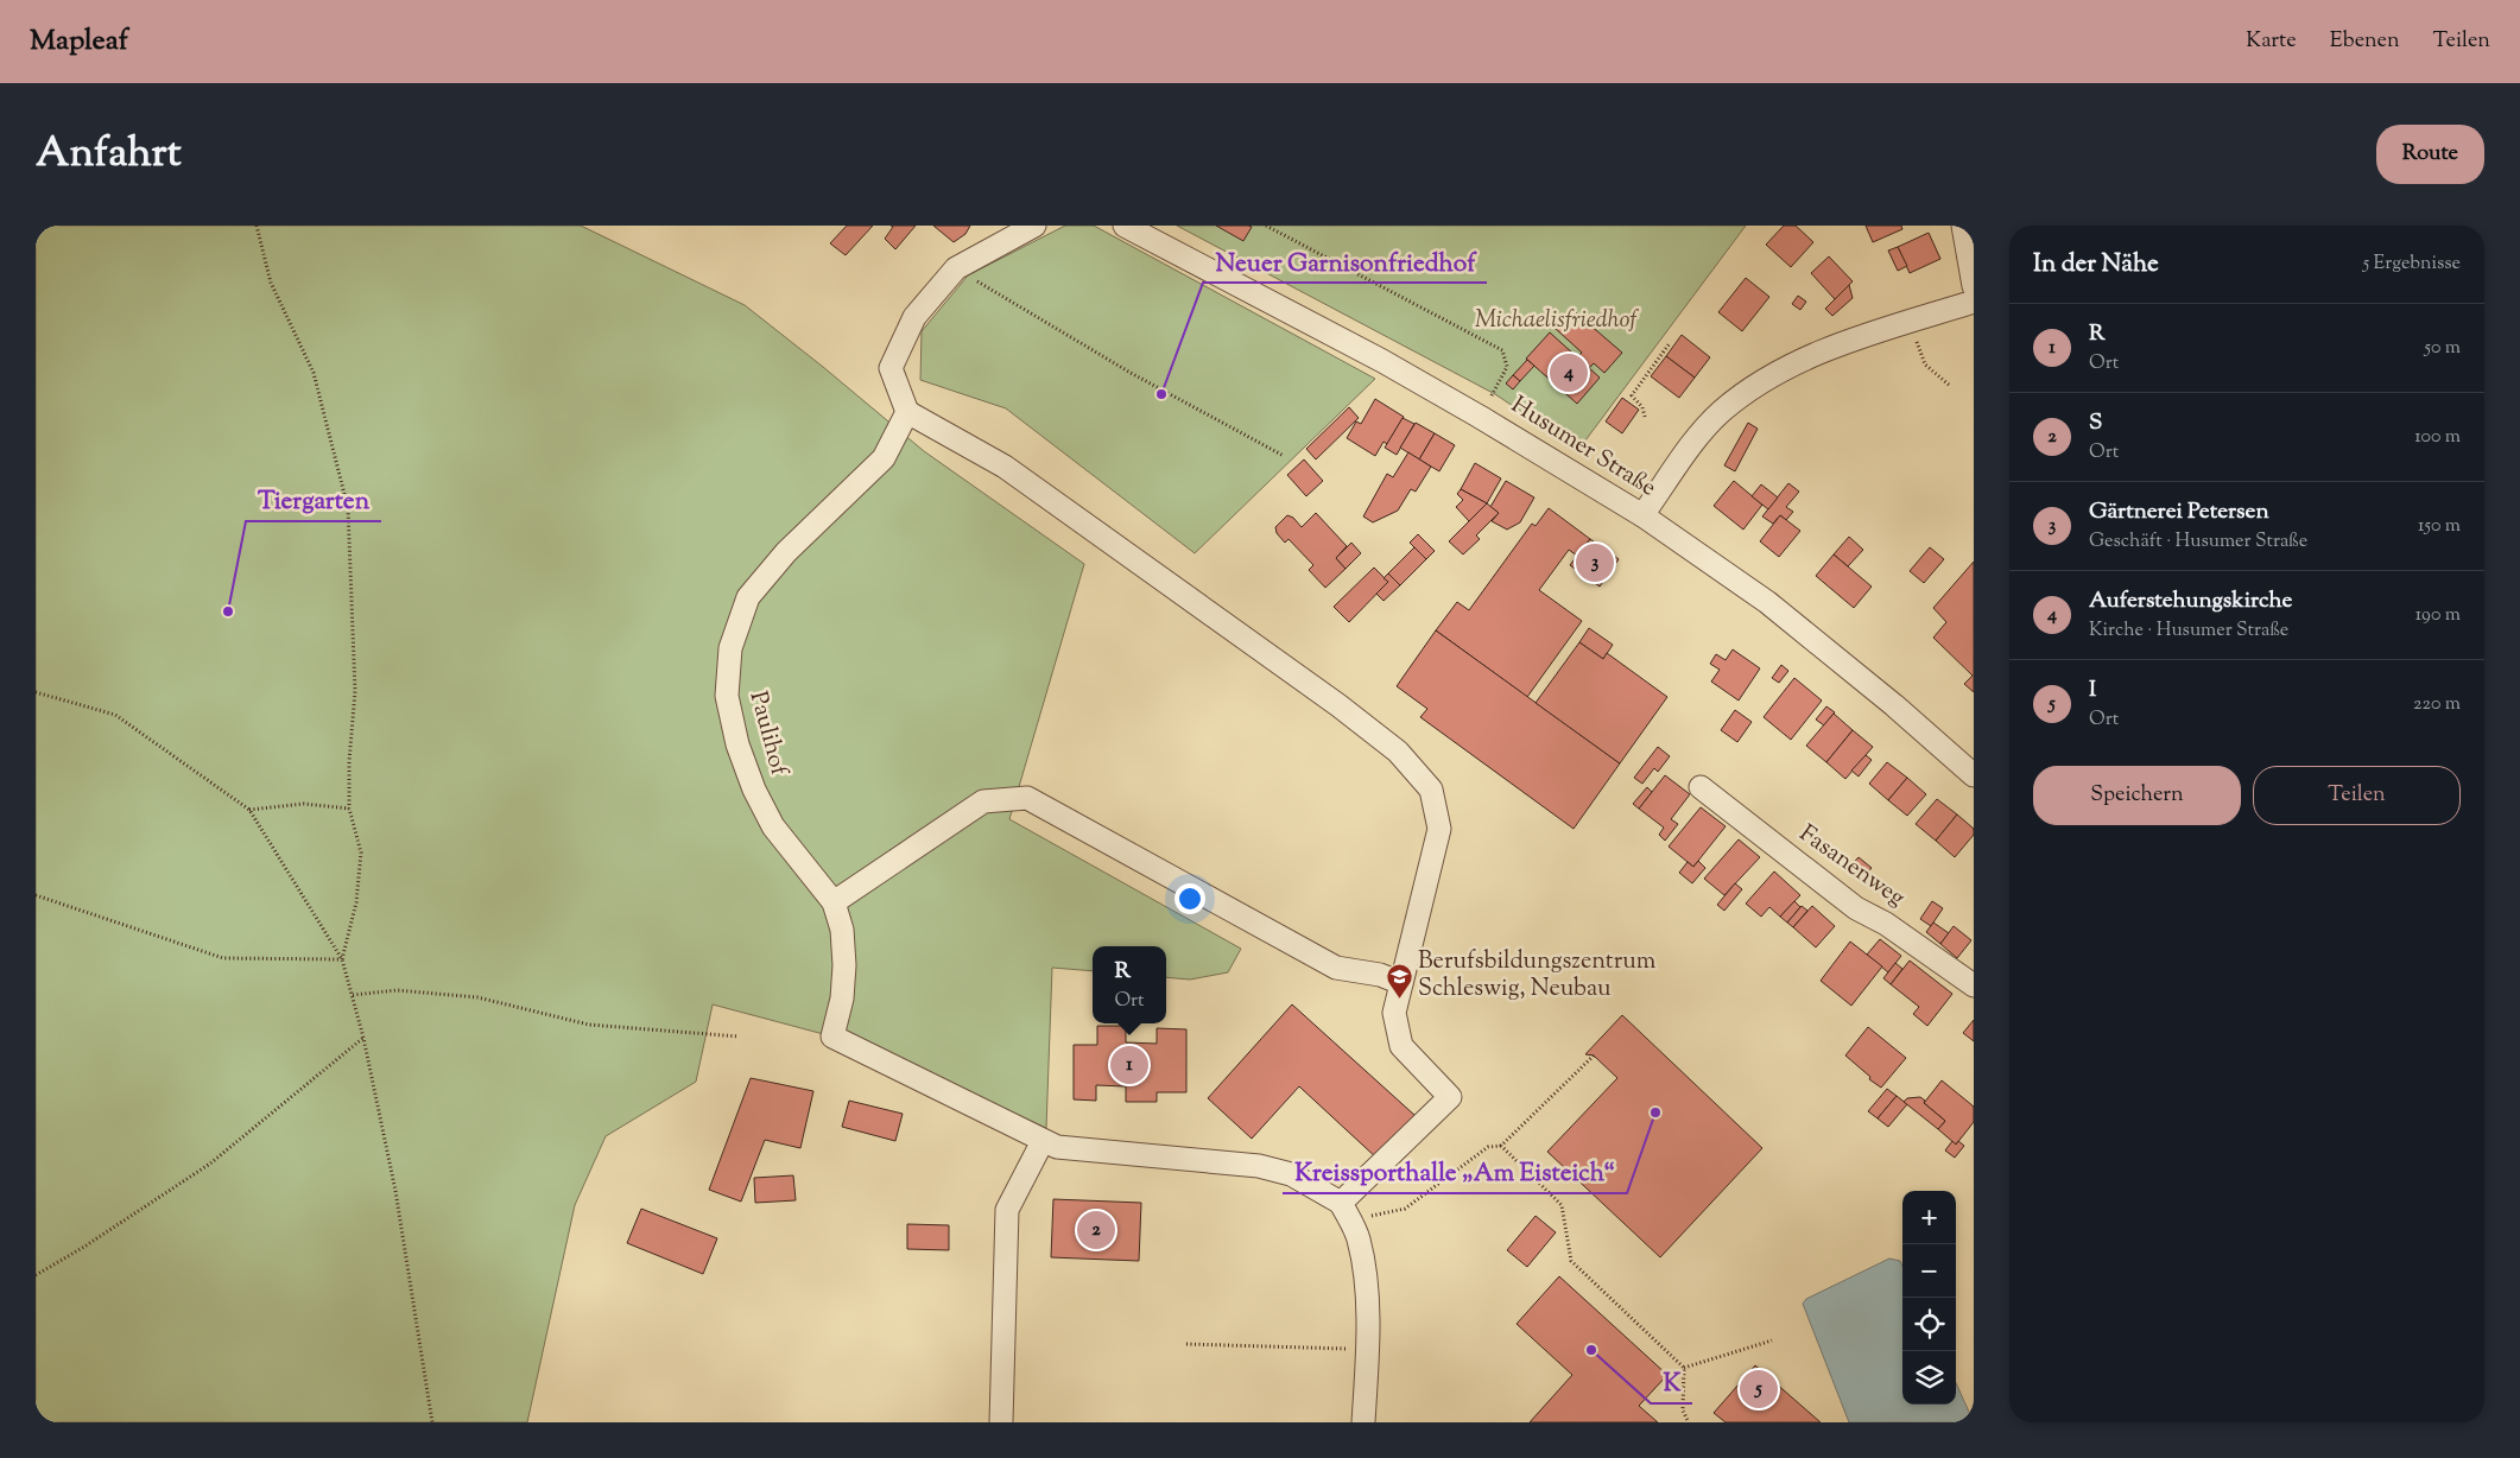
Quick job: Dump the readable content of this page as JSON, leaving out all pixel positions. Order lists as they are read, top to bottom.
{
  "streets": {
    "street": ["Husumer Straße", "Paulihof", "Fasanenweg"]
  },
  "parks": ["Michaelisfriedhof"],
  "places": {
    "other": [
      "Neuer Garnisonfriedhof",
      "Tiergarten",
      "Kreissporthalle „Am Eisteich“",
      "K"
    ],
    "school or university": ["Berufsbildungszentrum Schleswig, Neubau"]
  },
  "page": {
    "header": "Mapleaf",
    "nav": ["Karte", "Ebenen", "Teilen"],
    "title": "Anfahrt",
    "buttons": [
      "Route",
      ["Speichern", "Teilen"]
    ],
    "heading": ["In der Nähe", "5 Ergebnisse"],
    "list": [
      {
        "mark": "1",
        "name": "R",
        "note": "Ort",
        "value": "50 m"
      },
      {
        "mark": "2",
        "name": "S",
        "note": "Ort",
        "value": "100 m"
      },
      {
        "mark": "3",
        "name": "Gärtnerei Petersen",
        "note": "Geschäft · Husumer Straße",
        "value": "150 m"
      },
      {
        "mark": "4",
        "name": "Auferstehungskirche",
        "note": "Kirche · Husumer Straße",
        "value": "190 m"
      },
      {
        "mark": "5",
        "name": "I",
        "note": "Ort",
        "value": "220 m"
      }
    ],
    "pins": [
      "4",
      "3",
      "1",
      "2",
      "5"
    ],
    "popup": ["R", "Ort"],
    "map_buttons": ["+", "−"]
  }
}
